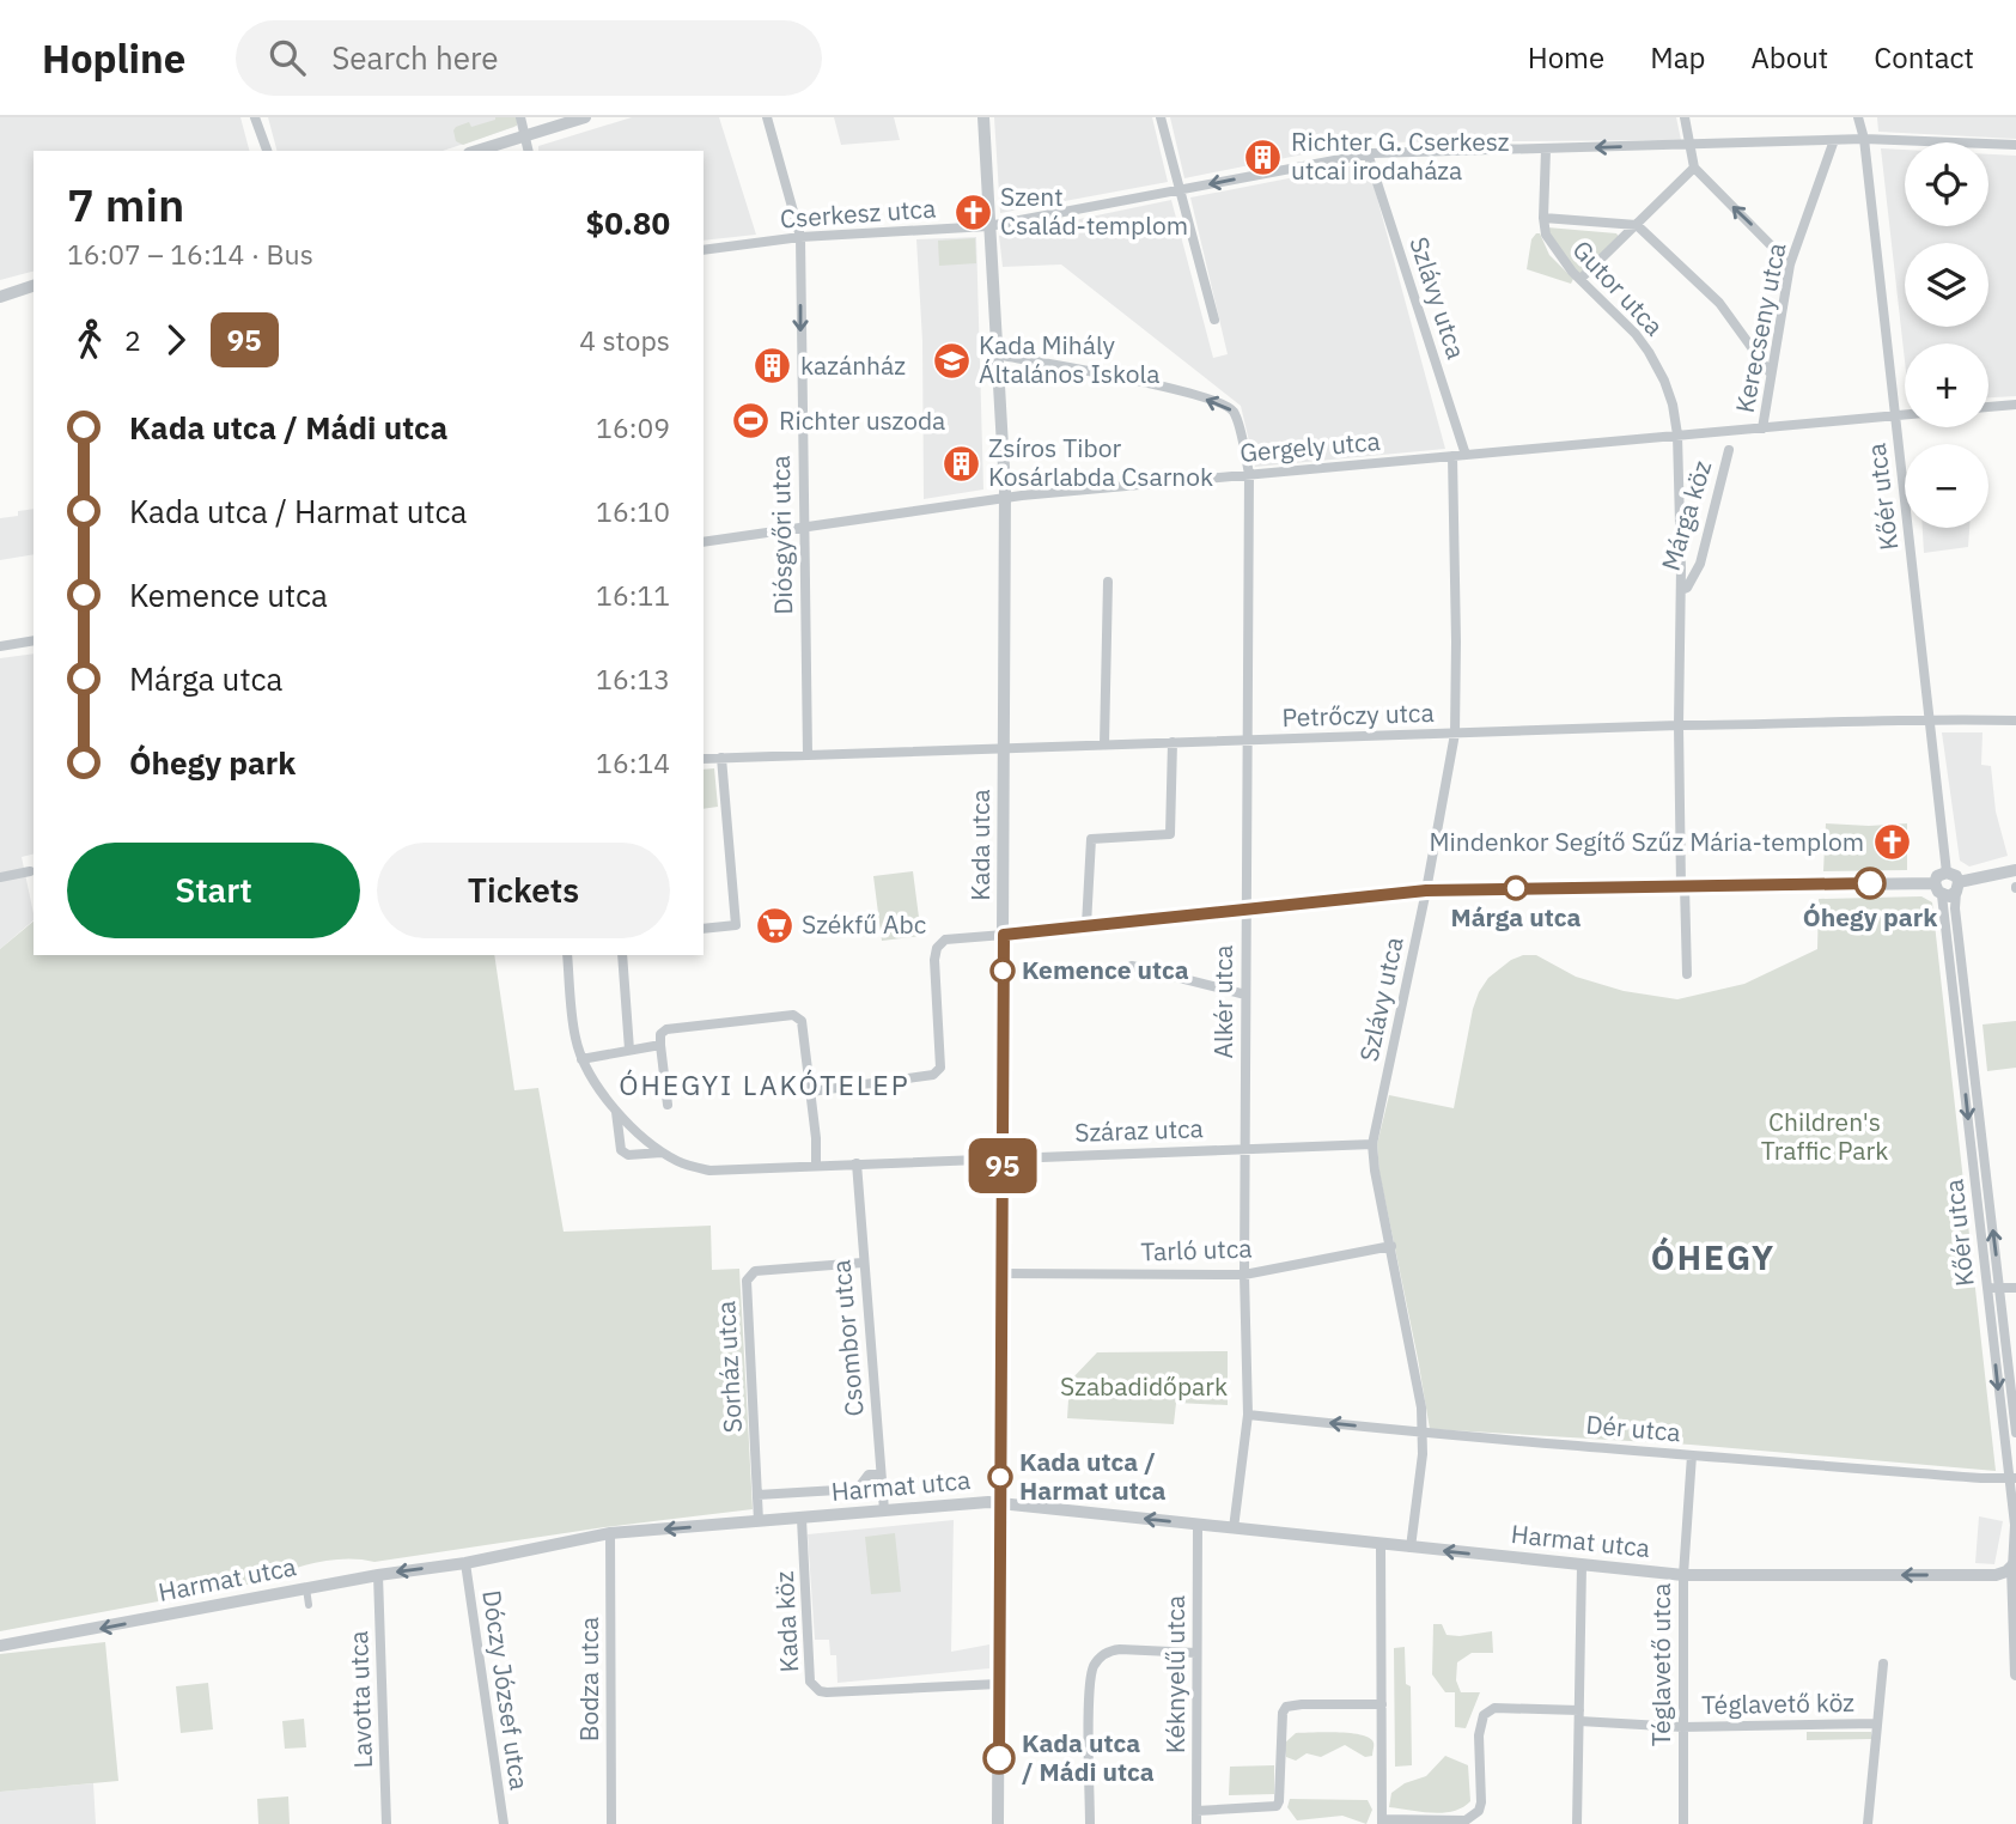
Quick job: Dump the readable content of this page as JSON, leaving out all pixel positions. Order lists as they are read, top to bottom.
{
  "streets": {
    "street": [
      "Cserkesz utca",
      "Gutor utca",
      "Szlávy utca",
      "Kerecseny utca",
      "Gergely utca",
      "Kőér utca",
      "Márga köz",
      "Diósgyőri utca",
      "Petrőczy utca",
      "Kada utca",
      "Alkér utca",
      "Száraz utca",
      "Tarló utca",
      "Csombor utca",
      "Sorház utca",
      "Dér utca",
      "Harmat utca",
      "Kada köz",
      "Téglavető utca",
      "Kéknyelű utca",
      "Bodza utca",
      "Dóczy József utca",
      "Lavotta utca",
      "Téglavető köz"
    ]
  },
  "crossings": [
    ["Cserkesz utca", "Szlávy utca"],
    ["Cserkesz utca", "Kerecseny utca"],
    ["Cserkesz utca", "Kőér utca"],
    ["Cserkesz utca", "Diósgyőri utca"],
    ["Cserkesz utca", "Kada utca"],
    ["Gutor utca", "Gergely utca"],
    ["Szlávy utca", "Gergely utca"],
    ["Szlávy utca", "Petrőczy utca"],
    ["Szlávy utca", "Száraz utca"],
    ["Szlávy utca", "Tarló utca"],
    ["Szlávy utca", "Dér utca"],
    ["Szlávy utca", "Harmat utca"],
    ["Kerecseny utca", "Gergely utca"],
    ["Gergely utca", "Kőér utca"],
    ["Gergely utca", "Diósgyőri utca"],
    ["Gergely utca", "Kada utca"],
    ["Gergely utca", "Alkér utca"],
    ["Kőér utca", "Petrőczy utca"],
    ["Kőér utca", "Dér utca"],
    ["Kőér utca", "Harmat utca"],
    ["Diósgyőri utca", "Petrőczy utca"],
    ["Petrőczy utca", "Kada utca"],
    ["Petrőczy utca", "Alkér utca"],
    ["Kada utca", "Alkér utca"],
    ["Kada utca", "Száraz utca"],
    ["Kada utca", "Tarló utca"],
    ["Kada utca", "Harmat utca"],
    ["Kada utca", "Kada köz"],
    ["Alkér utca", "Száraz utca"],
    ["Alkér utca", "Tarló utca"],
    ["Alkér utca", "Dér utca"],
    ["Alkér utca", "Harmat utca"],
    ["Száraz utca", "Csombor utca"],
    ["Csombor utca", "Sorház utca"],
    ["Csombor utca", "Harmat utca"],
    ["Sorház utca", "Harmat utca"],
    ["Dér utca", "Téglavető utca"],
    ["Harmat utca", "Kada köz"],
    ["Harmat utca", "Téglavető utca"],
    ["Harmat utca", "Kéknyelű utca"],
    ["Harmat utca", "Bodza utca"],
    ["Harmat utca", "Dóczy József utca"],
    ["Harmat utca", "Lavotta utca"],
    ["Téglavető utca", "Téglavető köz"]
  ],
  "one_way": ["Diósgyőri utca", "Harmat utca"],
  "districts": ["ÓHEGYI LAKÓTELEP", "ÓHEGY"],
  "parks": ["Children's Traffic Park", "Szabadidőpark"],
  "places": {
    "building": ["Richter G. Cserkesz utcai irodaháza", "kazánház", "Zsíros Tibor Kosárlabda Csarnok"],
    "church": ["Szent Család-templom", "Mindenkor Segítő Szűz Mária-templom"],
    "school or university": ["Kada Mihály Általános Iskola"],
    "sports": ["Richter uszoda"],
    "other": [
      "Óhegy park",
      "Márga utca",
      "Kemence utca",
      "Kada utca / Harmat utca",
      "Kada utca / Mádi utca"
    ],
    "supermarket": ["Székfű Abc"]
  },
  "lines": ["bus line 95"],
  "page": {
    "header": "Hopline",
    "search": "Search here",
    "nav": [
      "Home",
      "Map",
      "About",
      "Contact"
    ],
    "on_map": "95",
    "map_buttons": ["+", "−"],
    "heading": ["7 min", "16:07 – 16:14 · Bus", "$0.80"],
    "legs": ["2", "95", "4 stops"],
    "list": [
      {
        "name": "Kada utca / Mádi utca",
        "value": "16:09"
      },
      {
        "name": "Kada utca / Harmat utca",
        "value": "16:10"
      },
      {
        "name": "Kemence utca",
        "value": "16:11"
      },
      {
        "name": "Márga utca",
        "value": "16:13"
      },
      {
        "name": "Óhegy park",
        "value": "16:14"
      }
    ],
    "buttons": ["Start", "Tickets"]
  }
}
